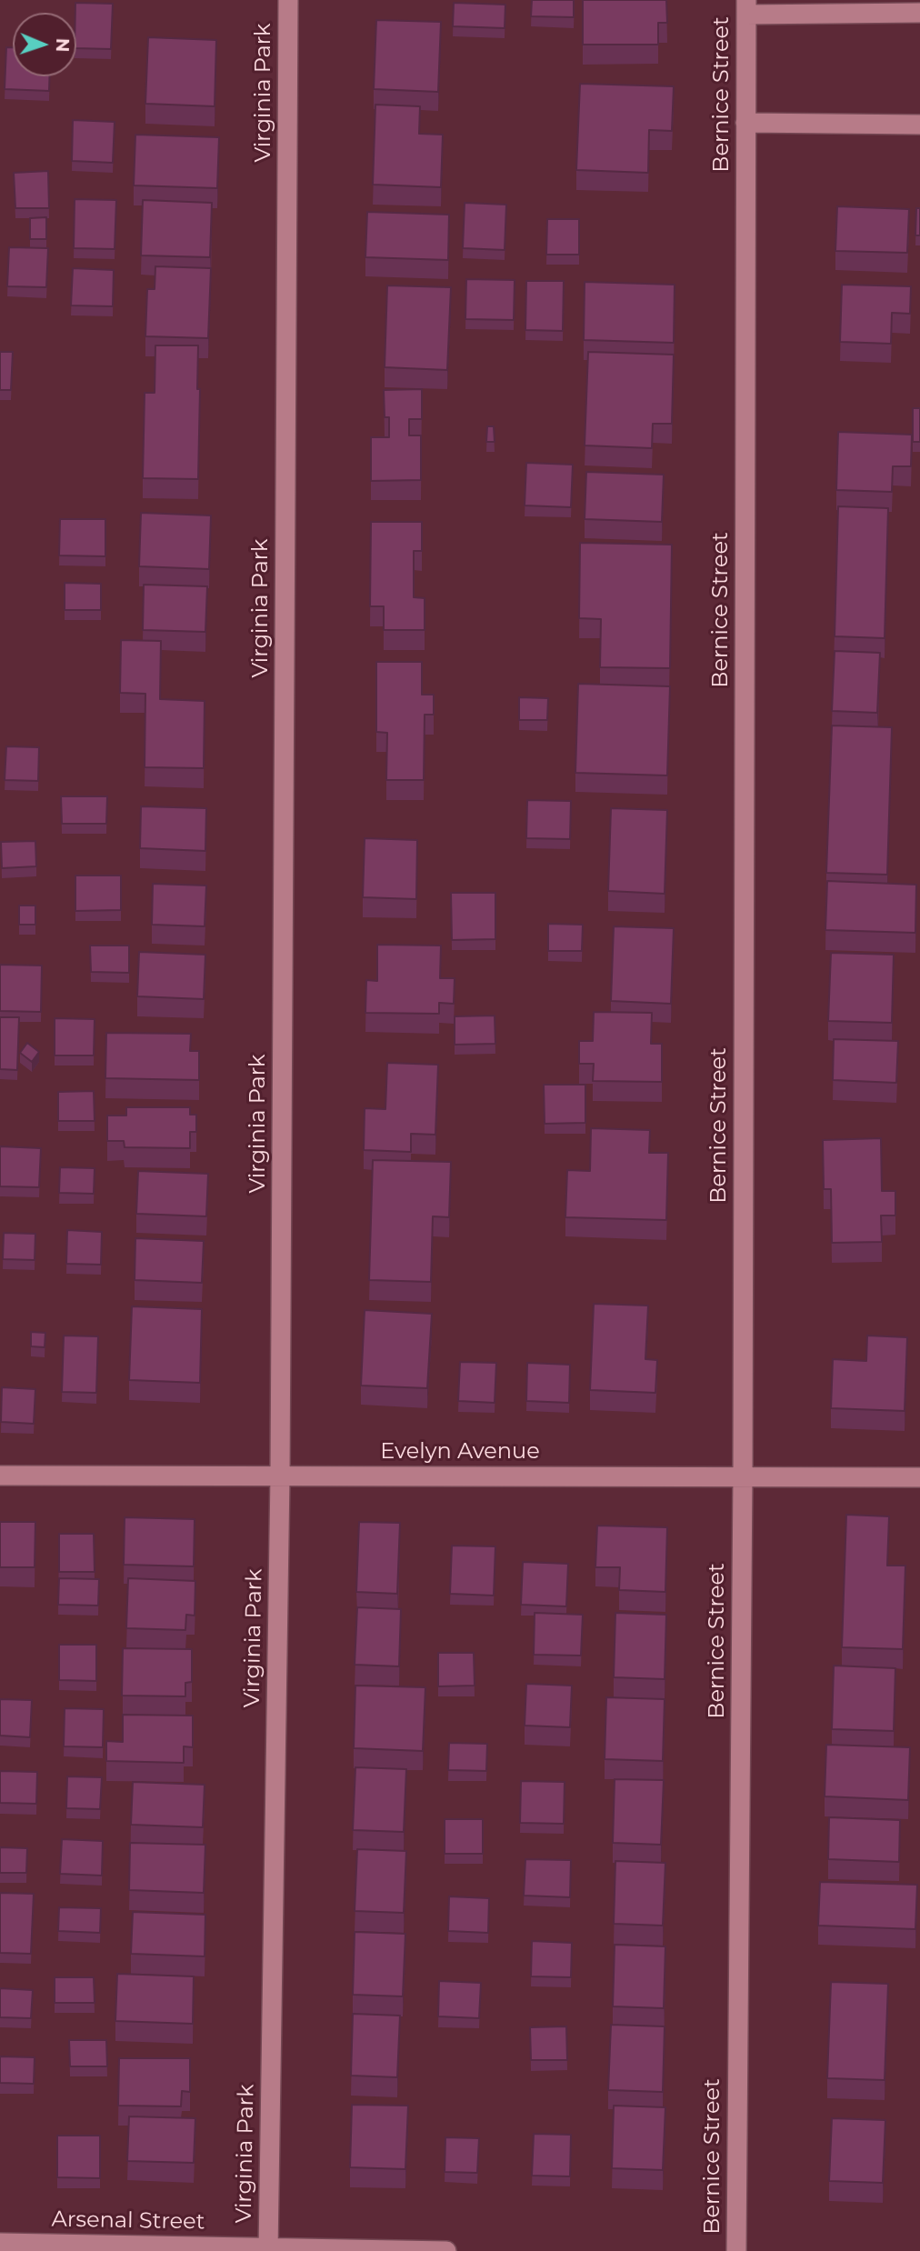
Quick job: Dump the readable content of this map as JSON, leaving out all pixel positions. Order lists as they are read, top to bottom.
{
  "streets": {
    "street": [
      "Virginia Park",
      "Bernice Street",
      "Evelyn Avenue",
      "Arsenal Street"
    ]
  },
  "crossings": [
    ["Virginia Park", "Evelyn Avenue"],
    ["Virginia Park", "Arsenal Street"],
    ["Bernice Street", "Evelyn Avenue"]
  ],
  "north": "right"
}
